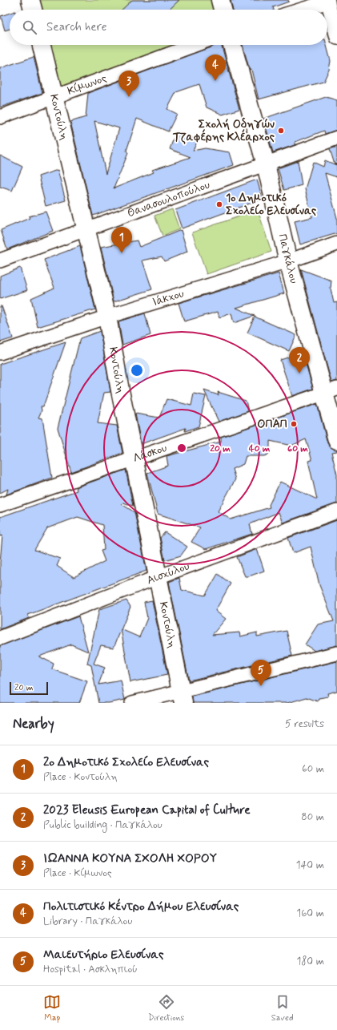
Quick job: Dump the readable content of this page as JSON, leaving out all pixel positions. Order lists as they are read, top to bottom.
{
  "streets": {
    "main road": ["Κοντούλη", "Παγκάλου"],
    "street": [
      "Κίμωνος",
      "Θανασουλοπούλου",
      "Ιάκχου",
      "Λάσκου",
      "Αισχύλου"
    ]
  },
  "crossings": [
    ["Κίμωνος", "Κοντούλη"],
    ["Κοντούλη", "Θανασουλοπούλου"],
    ["Κοντούλη", "Ιάκχου"],
    ["Κοντούλη", "Λάσκου"],
    ["Κοντούλη", "Αισχύλου"],
    ["Θανασουλοπούλου", "Παγκάλου"],
    ["Παγκάλου", "Ιάκχου"],
    ["Παγκάλου", "Λάσκου"]
  ],
  "places": ["Σχολή Οδηγών Τζαφέρης Κλέαρχος", "1ο Δημοτικό Σχολείο Ελευσίνας", "ΟΠΑΠ"],
  "scale_bar": "20 m",
  "page": {
    "search": "Search here",
    "pins": [
      "4",
      "3",
      "1",
      "2",
      "5"
    ],
    "scale": "20 m",
    "heading": ["Nearby", "5 results"],
    "list": [
      {
        "mark": "1",
        "name": "2ο Δημοτικό Σχολείο Ελευσίνας",
        "note": "Place · Κοντούλη",
        "value": "60 m"
      },
      {
        "mark": "2",
        "name": "2023 Eleusis European Capital of Culture",
        "note": "Public building · Παγκάλου",
        "value": "80 m"
      },
      {
        "mark": "3",
        "name": "ΙΩΑΝΝΑ ΚΟΥΝΑ ΣΧΟΛΗ ΧΟΡΟΥ",
        "note": "Place · Κίμωνος",
        "value": "140 m"
      },
      {
        "mark": "4",
        "name": "Πολιτιστικό Κέντρο Δήμου Ελευσίνας",
        "note": "Library · Παγκάλου",
        "value": "160 m"
      },
      {
        "mark": "5",
        "name": "Μαιευτήριο Ελευσίνας",
        "note": "Hospital · Ασκληπιού",
        "value": "180 m"
      }
    ],
    "nav": ["Map", "Directions", "Saved"]
  },
  "rings": ["20 m", "40 m", "60 m"]
}
